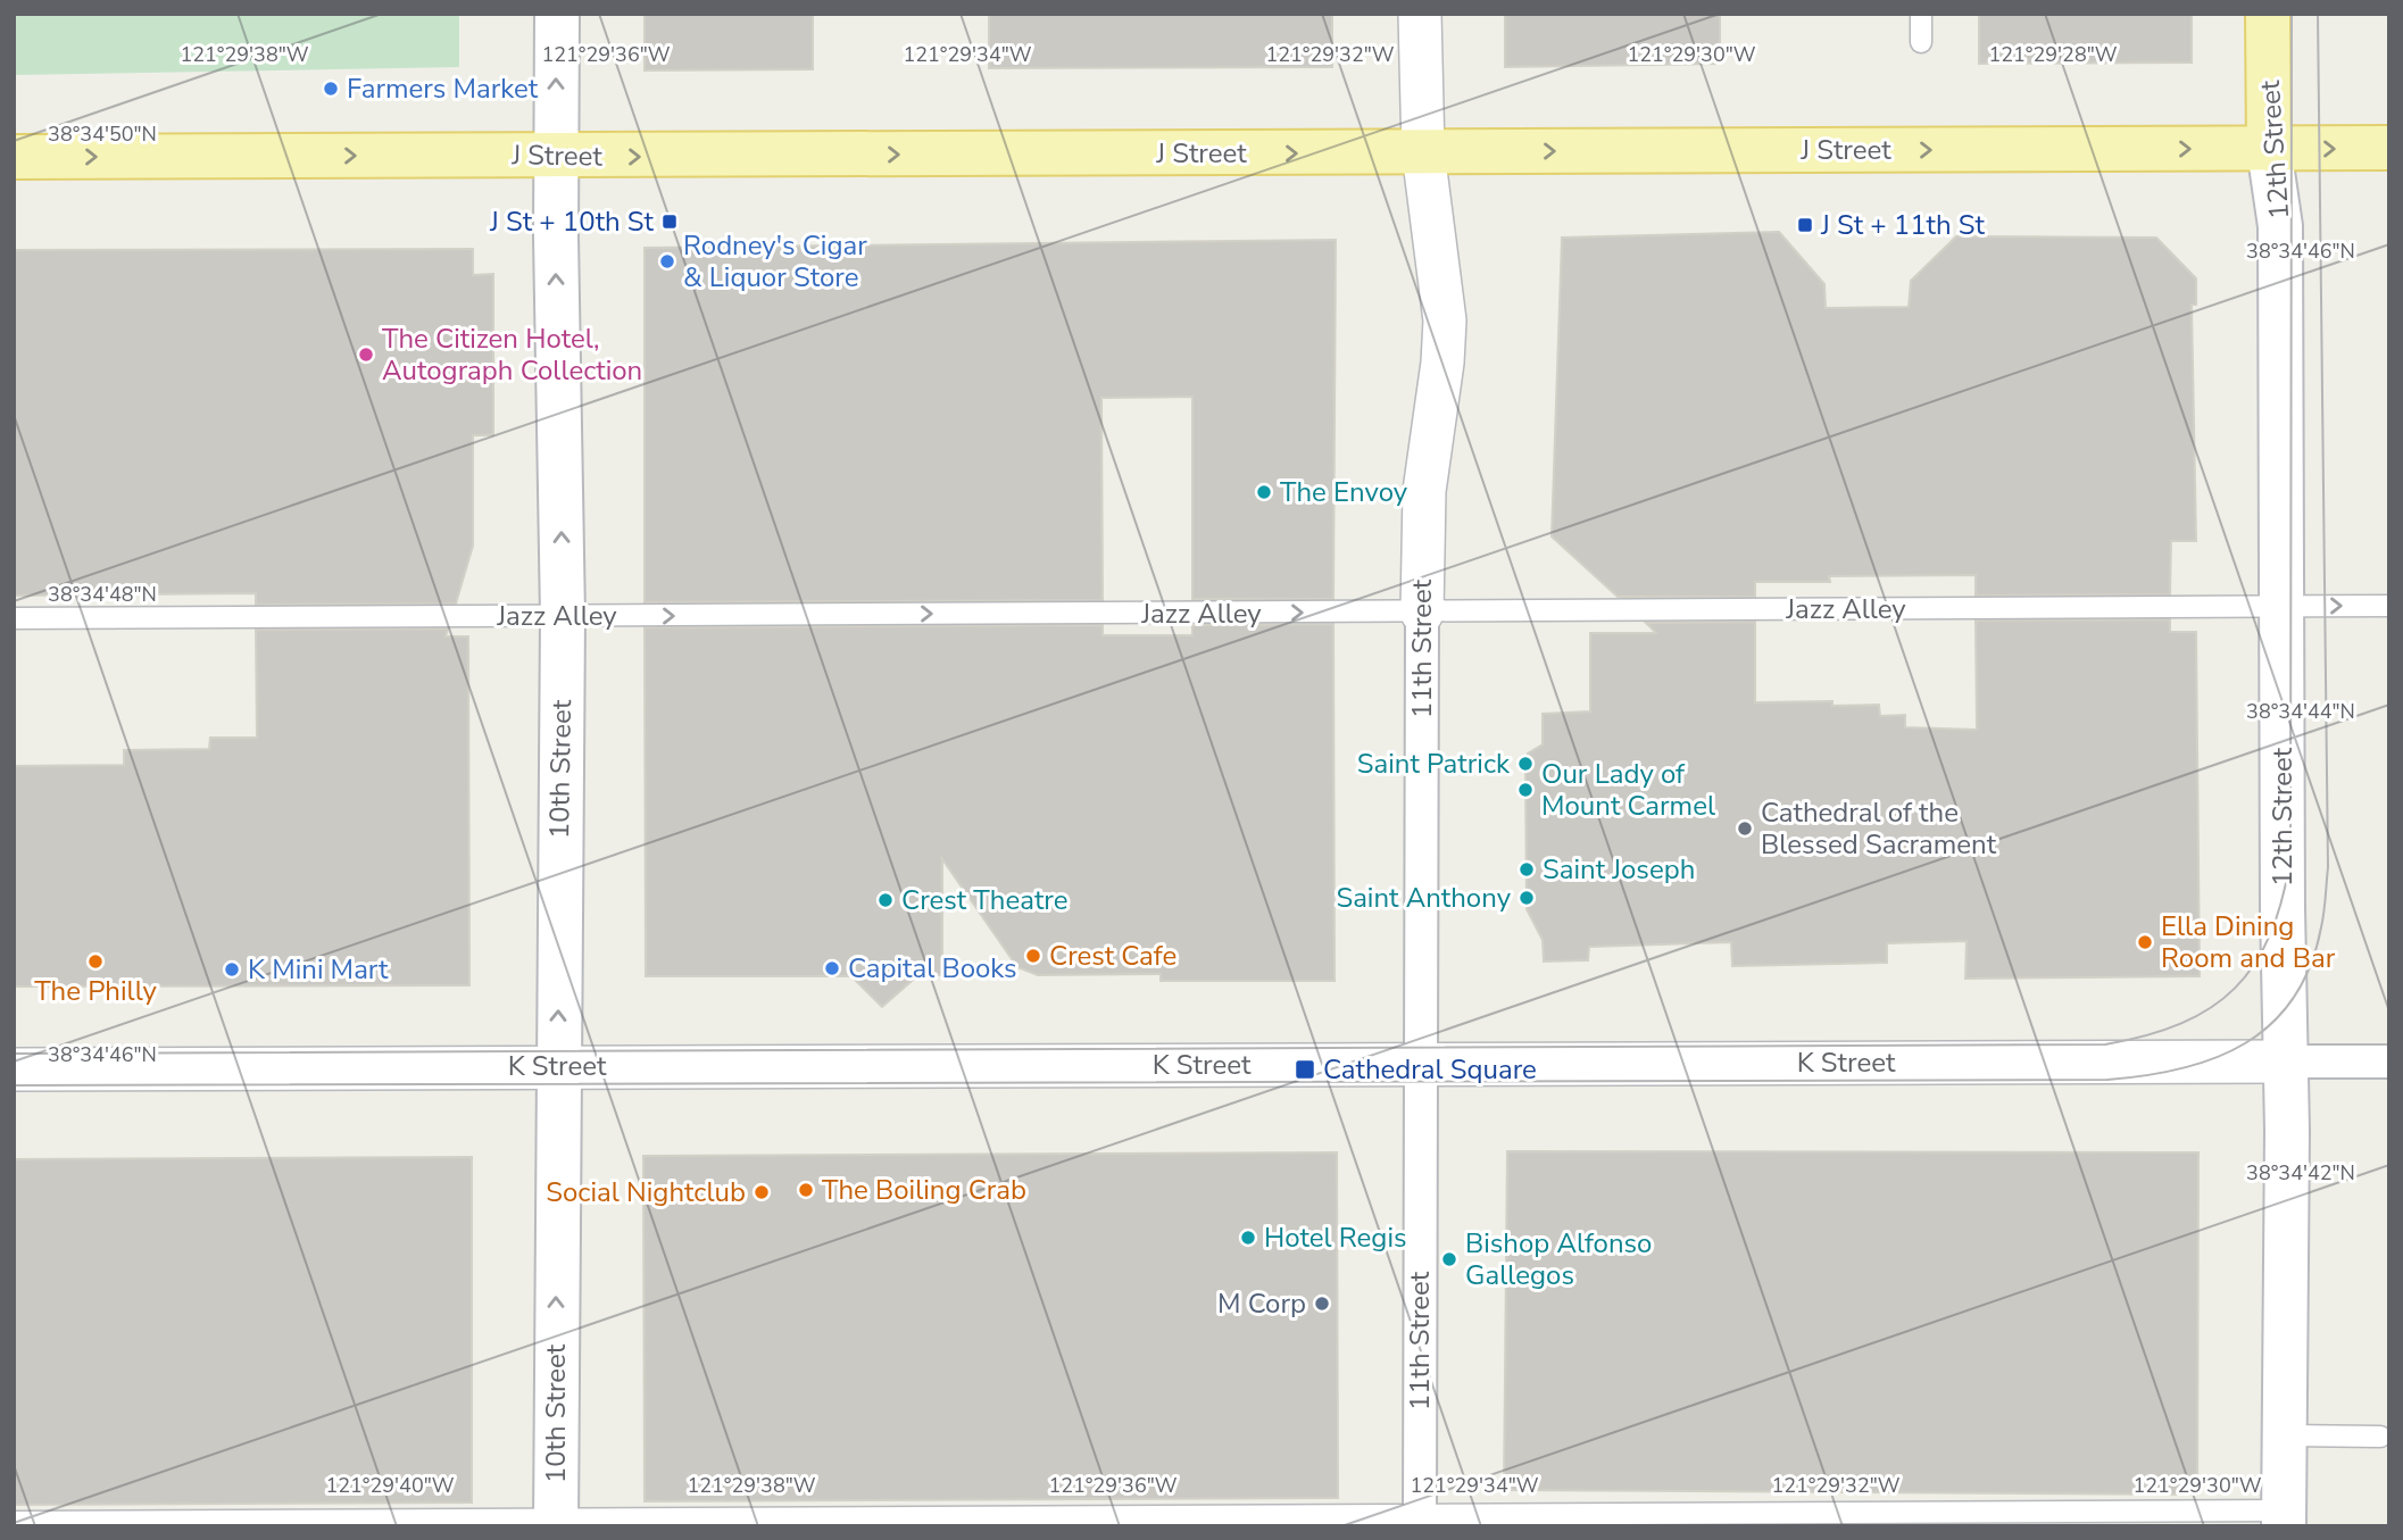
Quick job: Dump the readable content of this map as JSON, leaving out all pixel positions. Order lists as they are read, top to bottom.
{
  "streets": {
    "main road": ["J Street", "12th Street"],
    "street": ["11th Street", "10th Street", "K Street"],
    "lane": ["Jazz Alley"]
  },
  "crossings": [
    ["J Street", "12th Street"],
    ["J Street", "11th Street"],
    ["J Street", "10th Street"],
    ["12th Street", "Jazz Alley"],
    ["12th Street", "K Street"],
    ["Jazz Alley", "11th Street"],
    ["Jazz Alley", "10th Street"],
    ["11th Street", "K Street"],
    ["10th Street", "K Street"]
  ],
  "one_way": ["J Street", "Jazz Alley", "10th Street"],
  "places": {
    "other": [
      "Farmers Market",
      "Rodney's Cigar & Liquor Store",
      "The Citizen Hotel, Autograph Collection",
      "The Envoy",
      "Saint Patrick",
      "Our Lady of Mount Carmel",
      "Cathedral of the Blessed Sacrament",
      "Saint Joseph",
      "Saint Anthony",
      "Crest Theatre",
      "Ella Dining Room and Bar",
      "Crest Cafe",
      "The Philly",
      "Capital Books",
      "K Mini Mart",
      "The Boiling Crab",
      "Social Nightclub",
      "Hotel Regis",
      "Bishop Alfonso Gallegos",
      "M Corp"
    ],
    "transit": ["J St + 10th St", "J St + 11th St", "Cathedral Square"]
  },
  "coordinates": [
    "121°29'28\"W",
    "121°29'38\"W",
    "121°29'36\"W",
    "121°29'34\"W",
    "121°29'32\"W",
    "121°29'30\"W",
    "38°34'50\"N",
    "38°34'46\"N",
    "38°34'48\"N",
    "38°34'44\"N",
    "38°34'42\"N",
    "121°29'40\"W"
  ]
}
